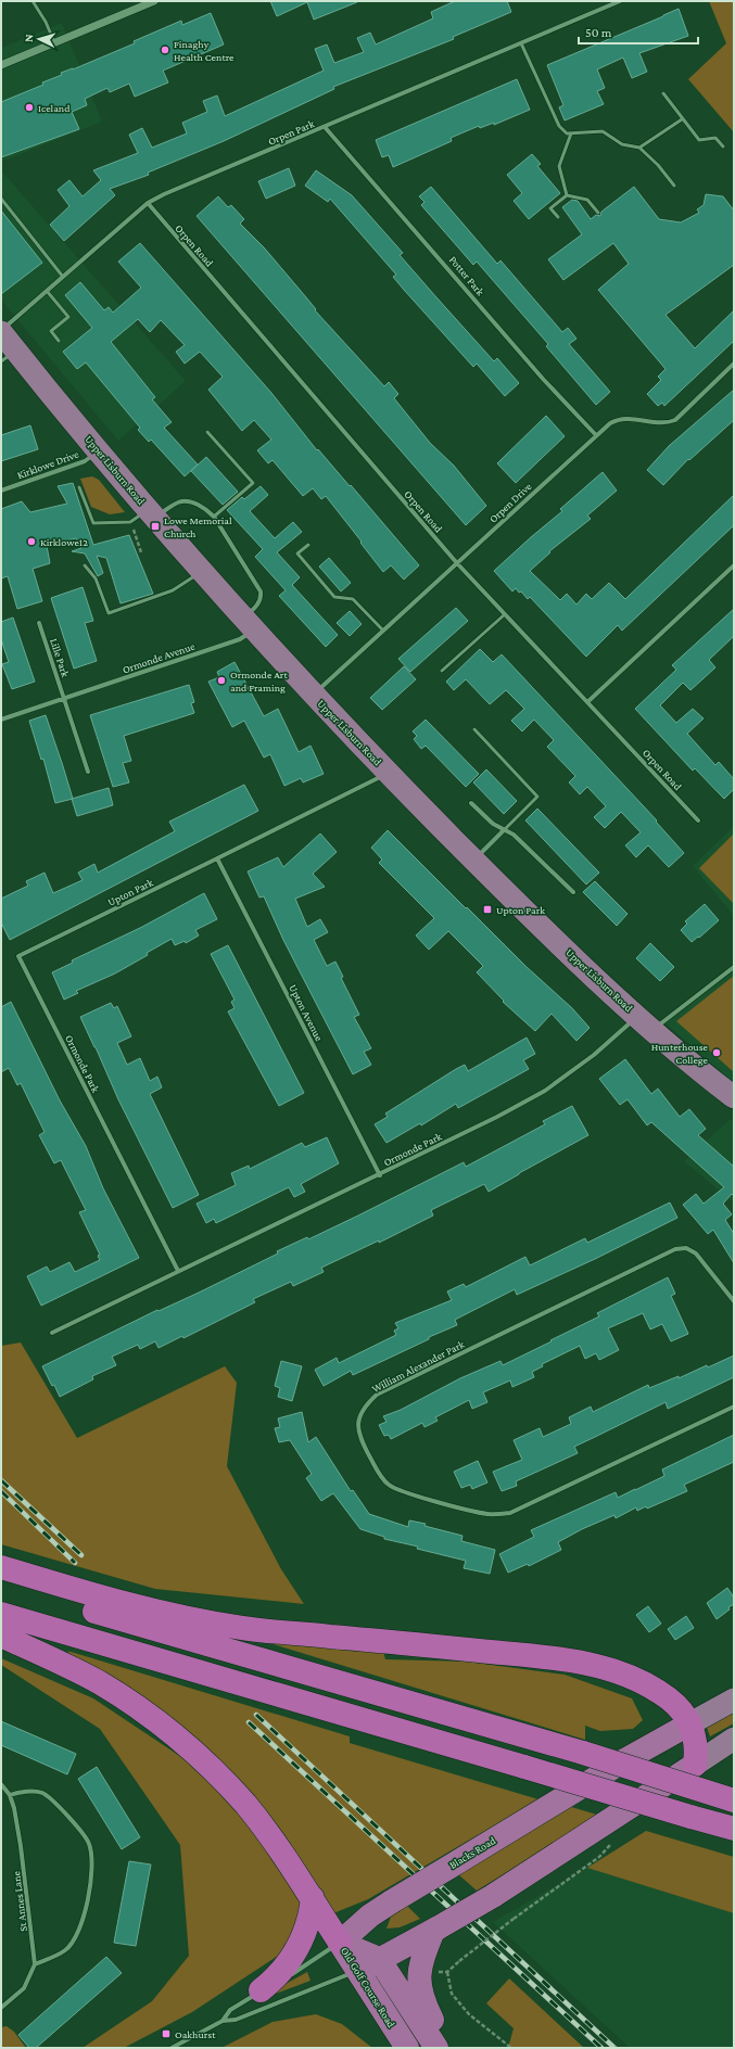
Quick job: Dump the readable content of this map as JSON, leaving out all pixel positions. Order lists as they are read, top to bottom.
{
  "streets": {
    "highway": ["Blacks Road", "Old Golf Course Road"],
    "main road": ["Upper Lisburn Road"],
    "street": [
      "Orpen Park",
      "Orpen Road",
      "Potter Park",
      "Kirklowe Drive",
      "Orpen Drive",
      "Lille Park",
      "Ormonde Avenue",
      "Upton Park",
      "Upton Avenue",
      "Ormonde Park",
      "William Alexander Park",
      "St Annes Lane"
    ]
  },
  "crossings": [
    ["Orpen Park", "Orpen Road"],
    ["Orpen Park", "Potter Park"],
    ["Orpen Park", "Upper Lisburn Road"],
    ["Orpen Road", "Orpen Drive"],
    ["Potter Park", "Orpen Drive"],
    ["Kirklowe Drive", "Upper Lisburn Road"],
    ["Upper Lisburn Road", "Orpen Drive"],
    ["Upper Lisburn Road", "Ormonde Avenue"],
    ["Upper Lisburn Road", "Upton Park"],
    ["Upper Lisburn Road", "Ormonde Park"],
    ["Lille Park", "Ormonde Avenue"],
    ["Upton Park", "Upton Avenue"],
    ["Upton Park", "Ormonde Park"],
    ["Upton Avenue", "Ormonde Park"],
    ["Blacks Road", "Old Golf Course Road"]
  ],
  "places": {
    "other": [
      "Finaghy Health Centre",
      "Iceland",
      "Kirklowe12",
      "Ormonde Art and Framing",
      "Hunterhouse College"
    ],
    "transit": ["Lowe Memorial Church", "Upton Park", "Oakhurst"]
  },
  "scale_bar": "50 m",
  "north": "left"
}
